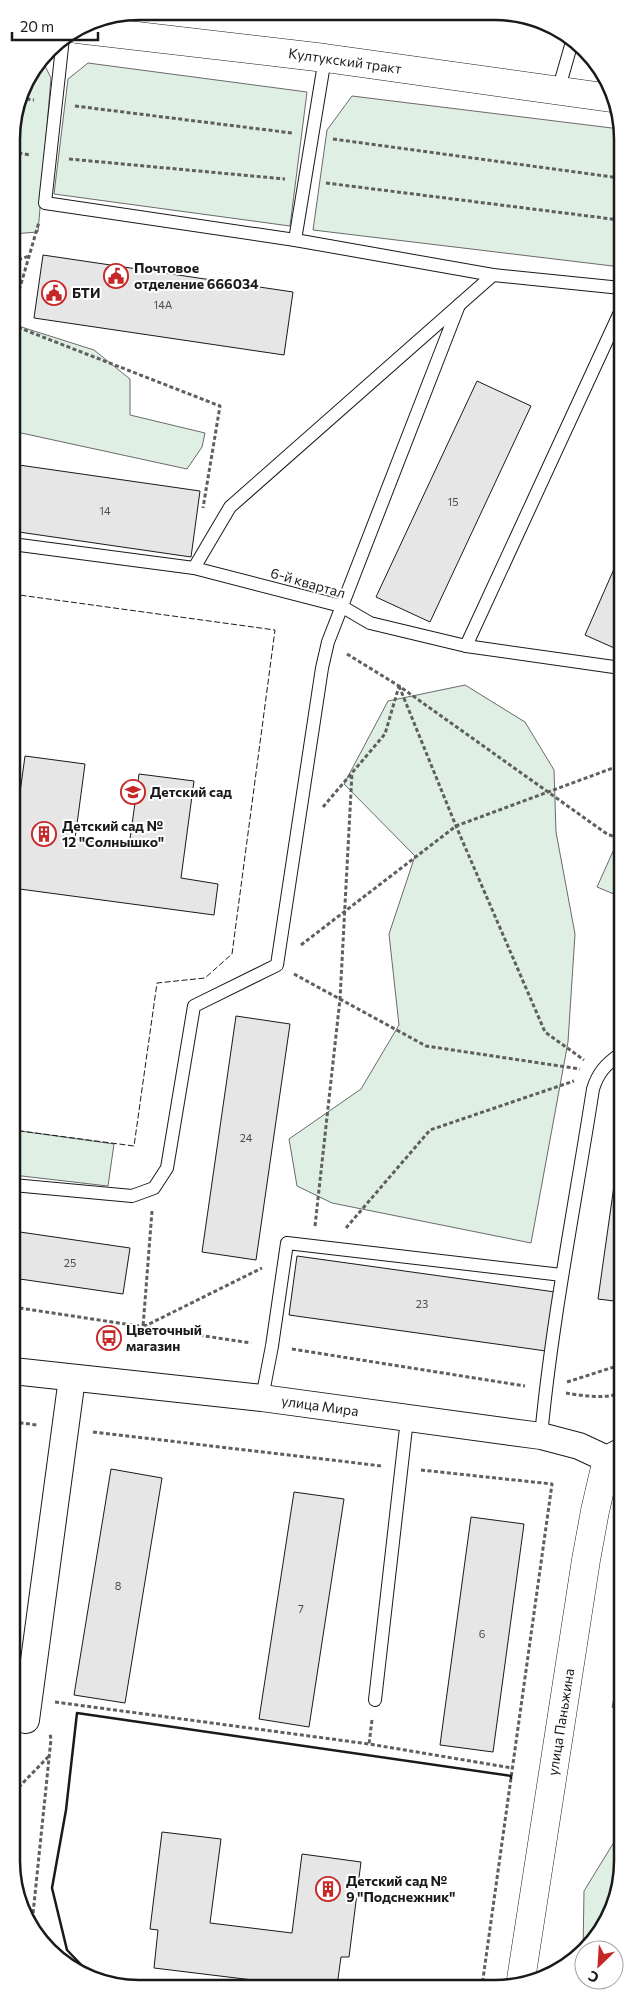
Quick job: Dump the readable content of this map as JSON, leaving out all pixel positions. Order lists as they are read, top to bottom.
{
  "streets": {
    "main road": ["Култукский тракт", "улица Паньжина"],
    "street": ["улица Мира"],
    "lane": ["6-й квартал"]
  },
  "places": {
    "public building": ["Почтовое отделение 666034", "БТИ"],
    "school or university": ["Детский сад"],
    "building": ["Детский сад № 12 \"Солнышко\"", "Детский сад № 9 \"Подснежник\""],
    "bus stop": ["Цветочный магазин"]
  },
  "house_numbers": [
    "14А",
    "15",
    "14",
    "24",
    "25",
    "23",
    "8",
    "7",
    "6"
  ],
  "scale_bar": "20 m",
  "north": "bottom left"
}
